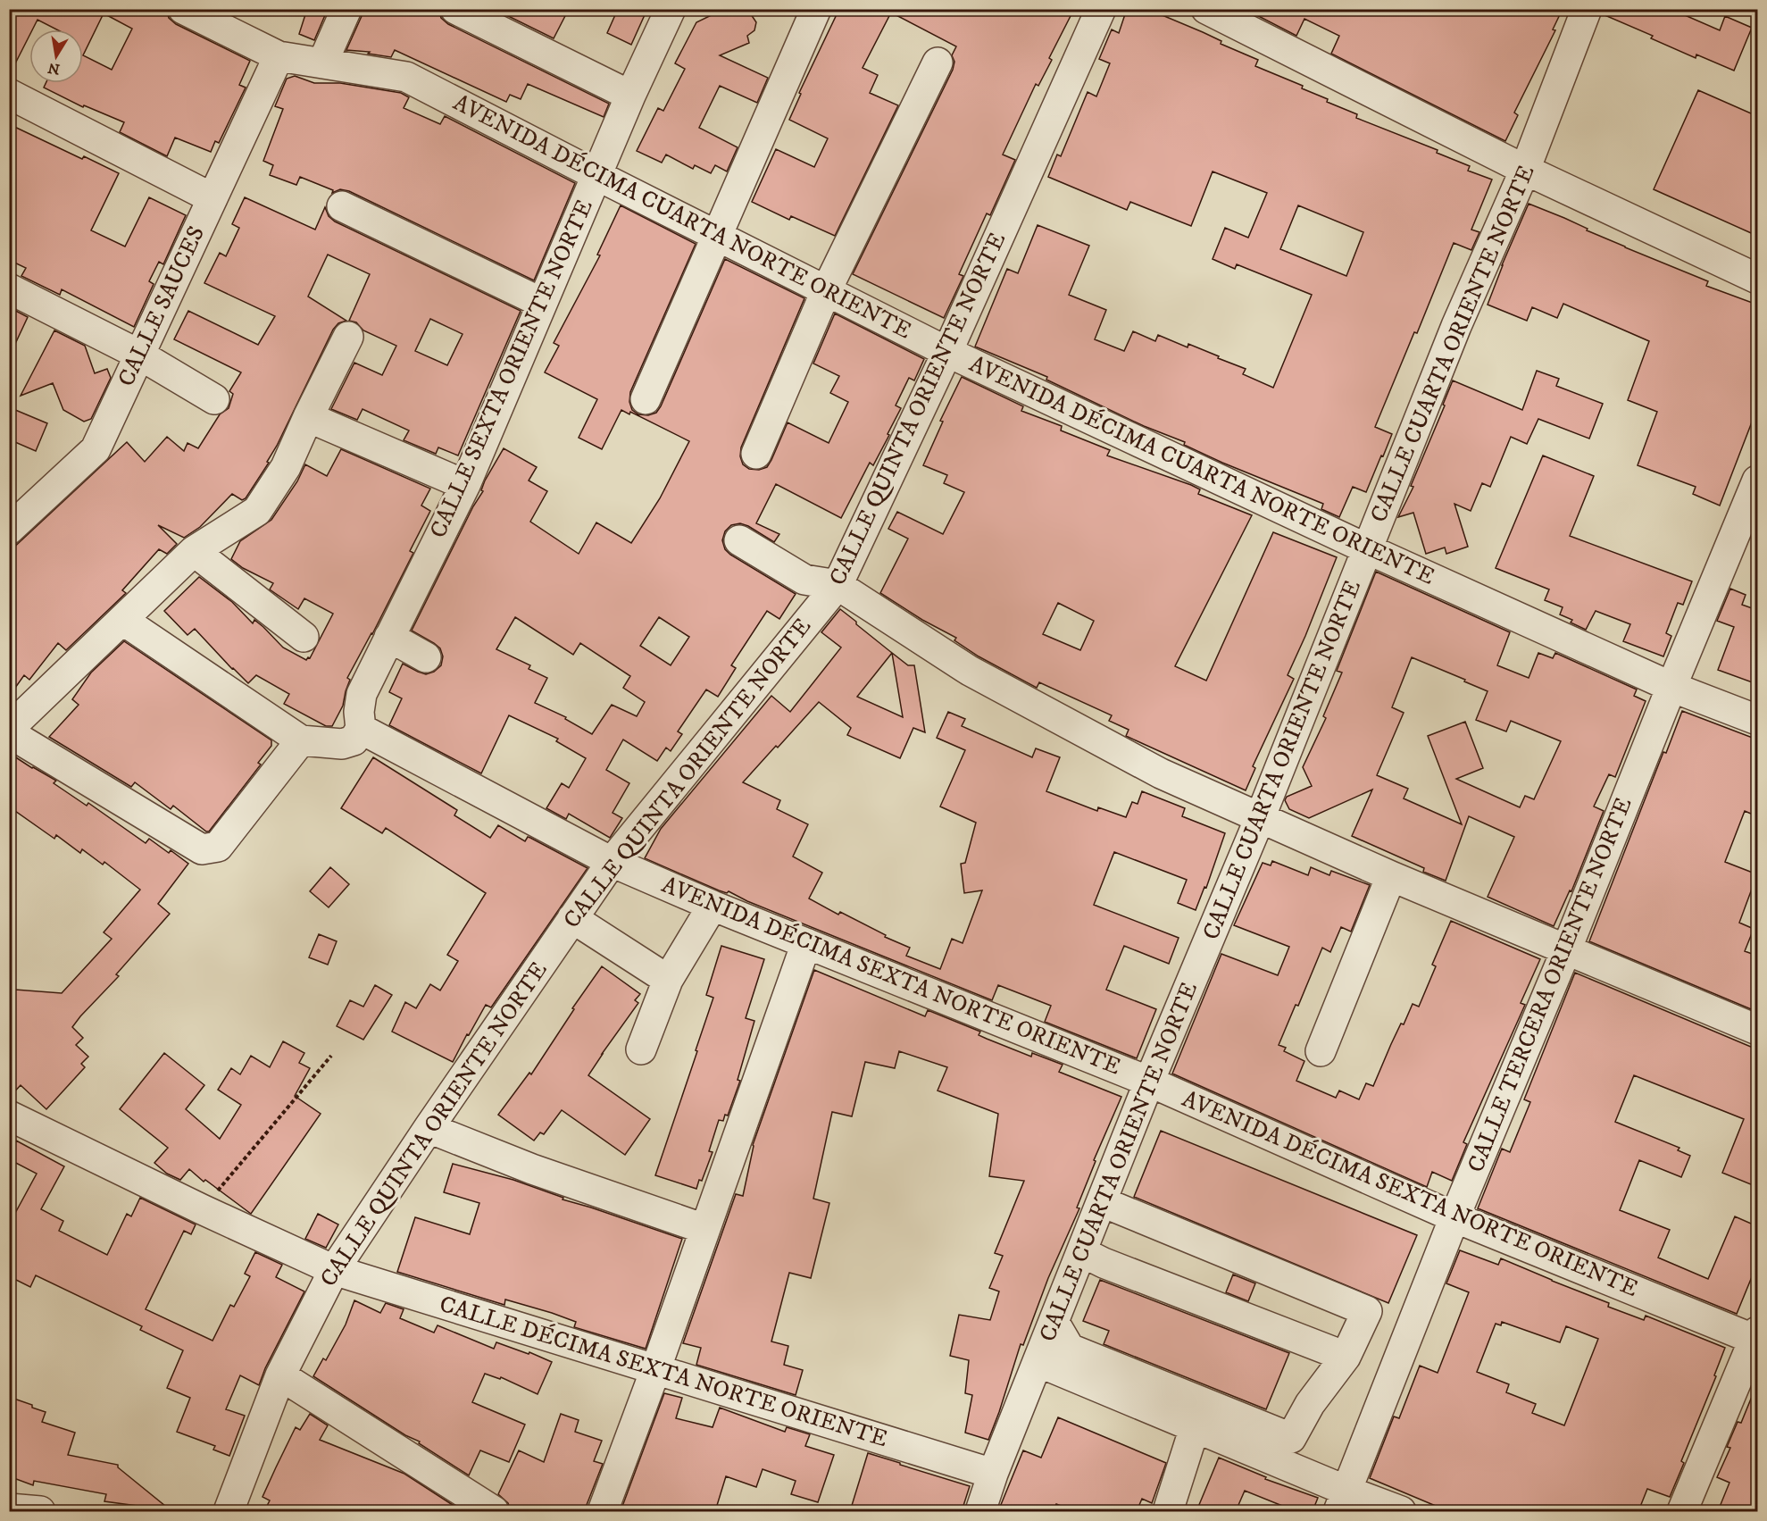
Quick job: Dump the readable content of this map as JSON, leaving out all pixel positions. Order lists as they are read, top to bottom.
{
  "streets": {
    "street": [
      "AVENIDA DÉCIMA CUARTA NORTE ORIENTE",
      "CALLE SAUCES",
      "CALLE CUARTA ORIENTE NORTE",
      "CALLE SEXTA ORIENTE NORTE",
      "CALLE QUINTA ORIENTE NORTE",
      "AVENIDA DÉCIMA SEXTA NORTE ORIENTE",
      "CALLE TERCERA ORIENTE NORTE",
      "CALLE DÉCIMA SEXTA NORTE ORIENTE"
    ]
  },
  "crossings": [
    ["AVENIDA DÉCIMA CUARTA NORTE ORIENTE", "CALLE SAUCES"],
    ["AVENIDA DÉCIMA CUARTA NORTE ORIENTE", "CALLE CUARTA ORIENTE NORTE"],
    ["AVENIDA DÉCIMA CUARTA NORTE ORIENTE", "CALLE SEXTA ORIENTE NORTE"],
    ["AVENIDA DÉCIMA CUARTA NORTE ORIENTE", "CALLE QUINTA ORIENTE NORTE"],
    ["AVENIDA DÉCIMA CUARTA NORTE ORIENTE", "CALLE TERCERA ORIENTE NORTE"],
    ["CALLE CUARTA ORIENTE NORTE", "AVENIDA DÉCIMA SEXTA NORTE ORIENTE"],
    ["CALLE CUARTA ORIENTE NORTE", "CALLE DÉCIMA SEXTA NORTE ORIENTE"],
    ["CALLE SEXTA ORIENTE NORTE", "AVENIDA DÉCIMA SEXTA NORTE ORIENTE"],
    ["CALLE QUINTA ORIENTE NORTE", "AVENIDA DÉCIMA SEXTA NORTE ORIENTE"],
    ["CALLE QUINTA ORIENTE NORTE", "CALLE DÉCIMA SEXTA NORTE ORIENTE"],
    ["AVENIDA DÉCIMA SEXTA NORTE ORIENTE", "CALLE TERCERA ORIENTE NORTE"]
  ],
  "north": "bottom"
}
